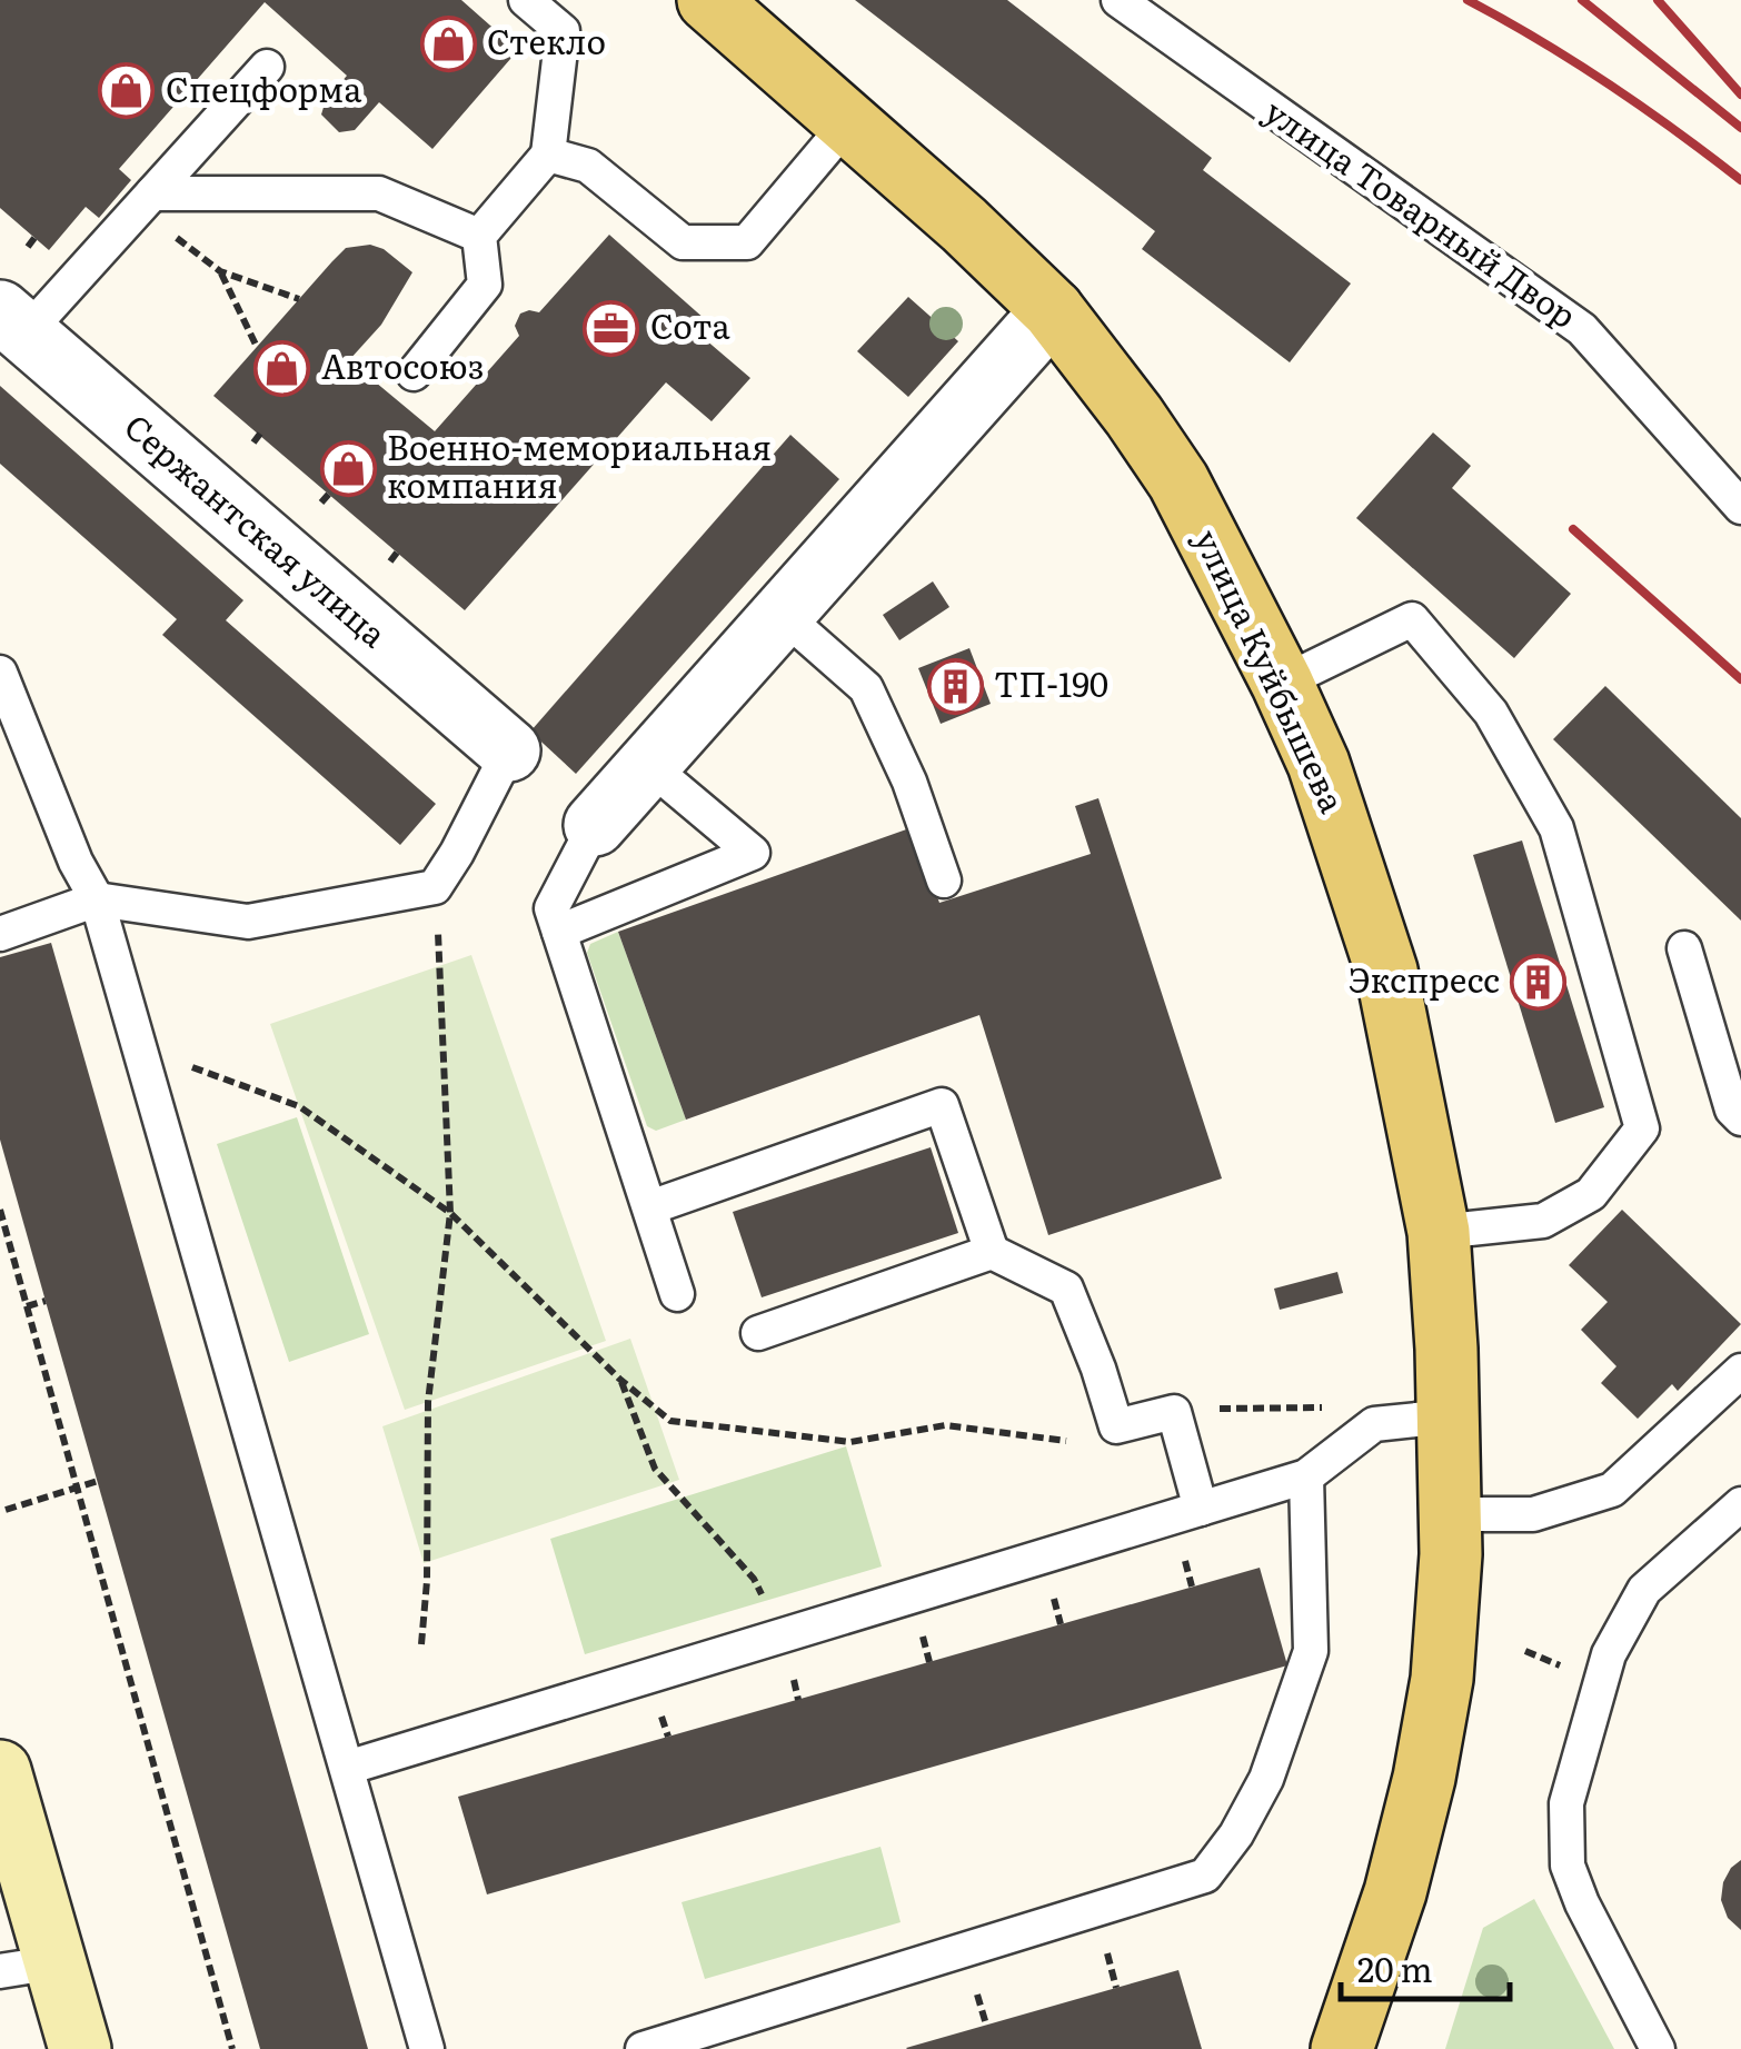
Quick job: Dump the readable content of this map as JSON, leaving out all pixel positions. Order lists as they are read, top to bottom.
{
  "streets": {
    "main road": ["улица Куйбышева"],
    "street": ["Сержантская улица"],
    "lane": ["улица Товарный Двор"]
  },
  "places": {
    "shop": [
      "Стекло",
      "Спецформа",
      "Автосоюз",
      "Военно-мемориальная компания"
    ],
    "office": ["Сота"],
    "building": ["ТП-190", "Экспресс"]
  },
  "scale_bar": "20 m"
}
